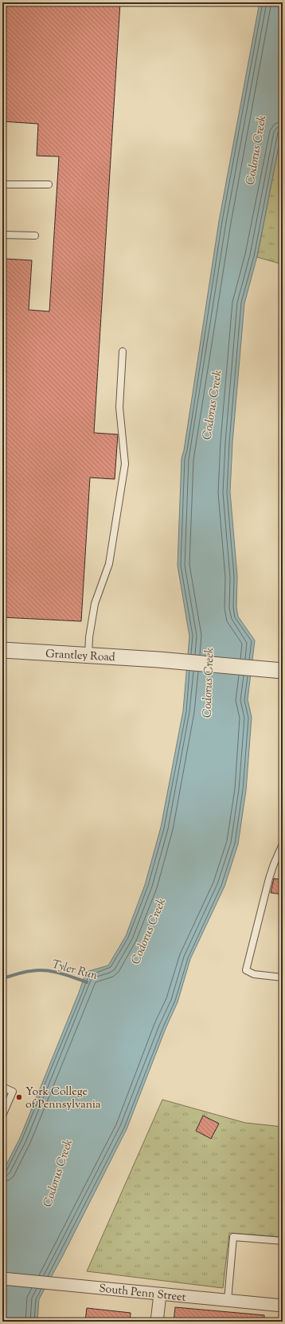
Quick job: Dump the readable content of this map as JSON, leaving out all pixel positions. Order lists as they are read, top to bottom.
{
  "streets": {
    "street": ["Grantley Road", "South Penn Street"]
  },
  "water": ["Codorus Creek", "Tyler Run"],
  "places": ["York College of Pennsylvania"]
}
